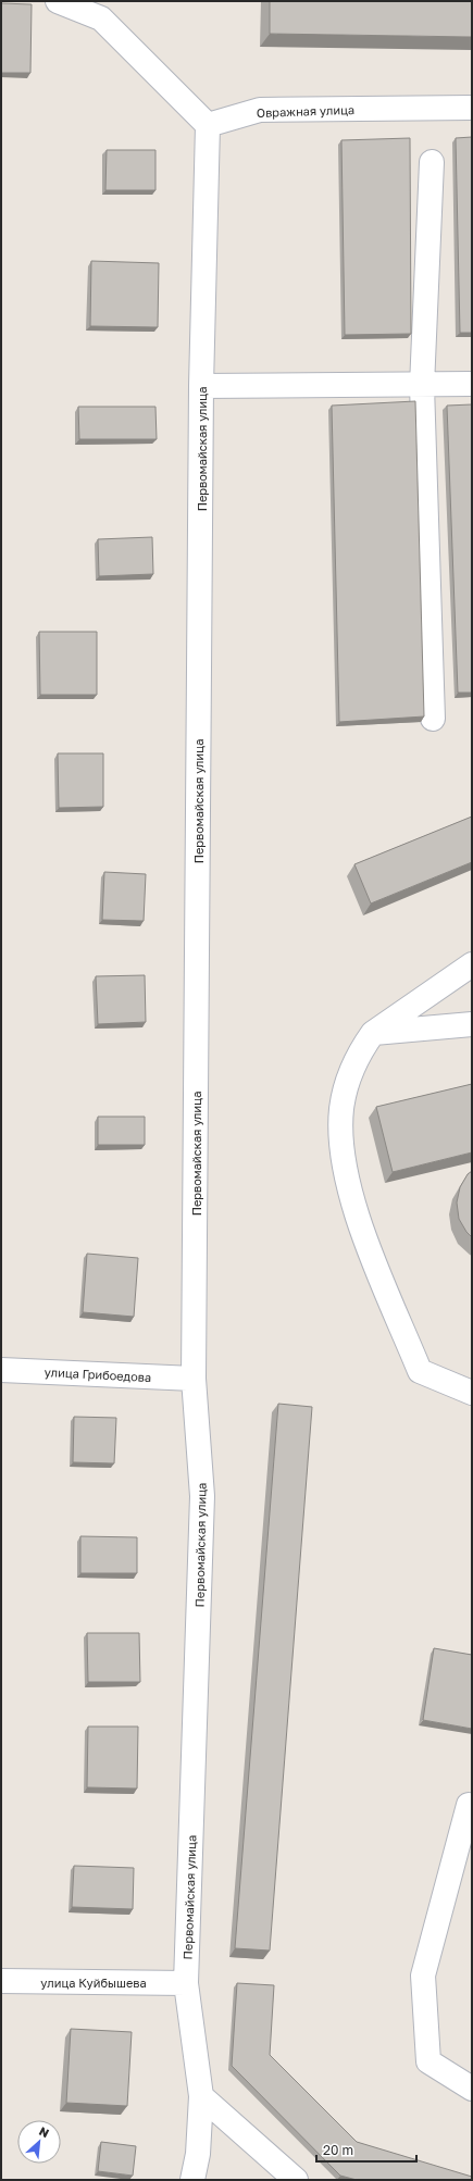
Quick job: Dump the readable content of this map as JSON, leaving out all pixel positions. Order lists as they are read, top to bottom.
{
  "streets": {
    "street": [
      "Овражная улица",
      "Первомайская улица",
      "улица Грибоедова",
      "улица Куйбышева"
    ]
  },
  "crossings": [
    ["Овражная улица", "Первомайская улица"],
    ["Первомайская улица", "улица Грибоедова"],
    ["Первомайская улица", "улица Куйбышева"]
  ],
  "scale_bar": "20 m",
  "north": "top right"
}
